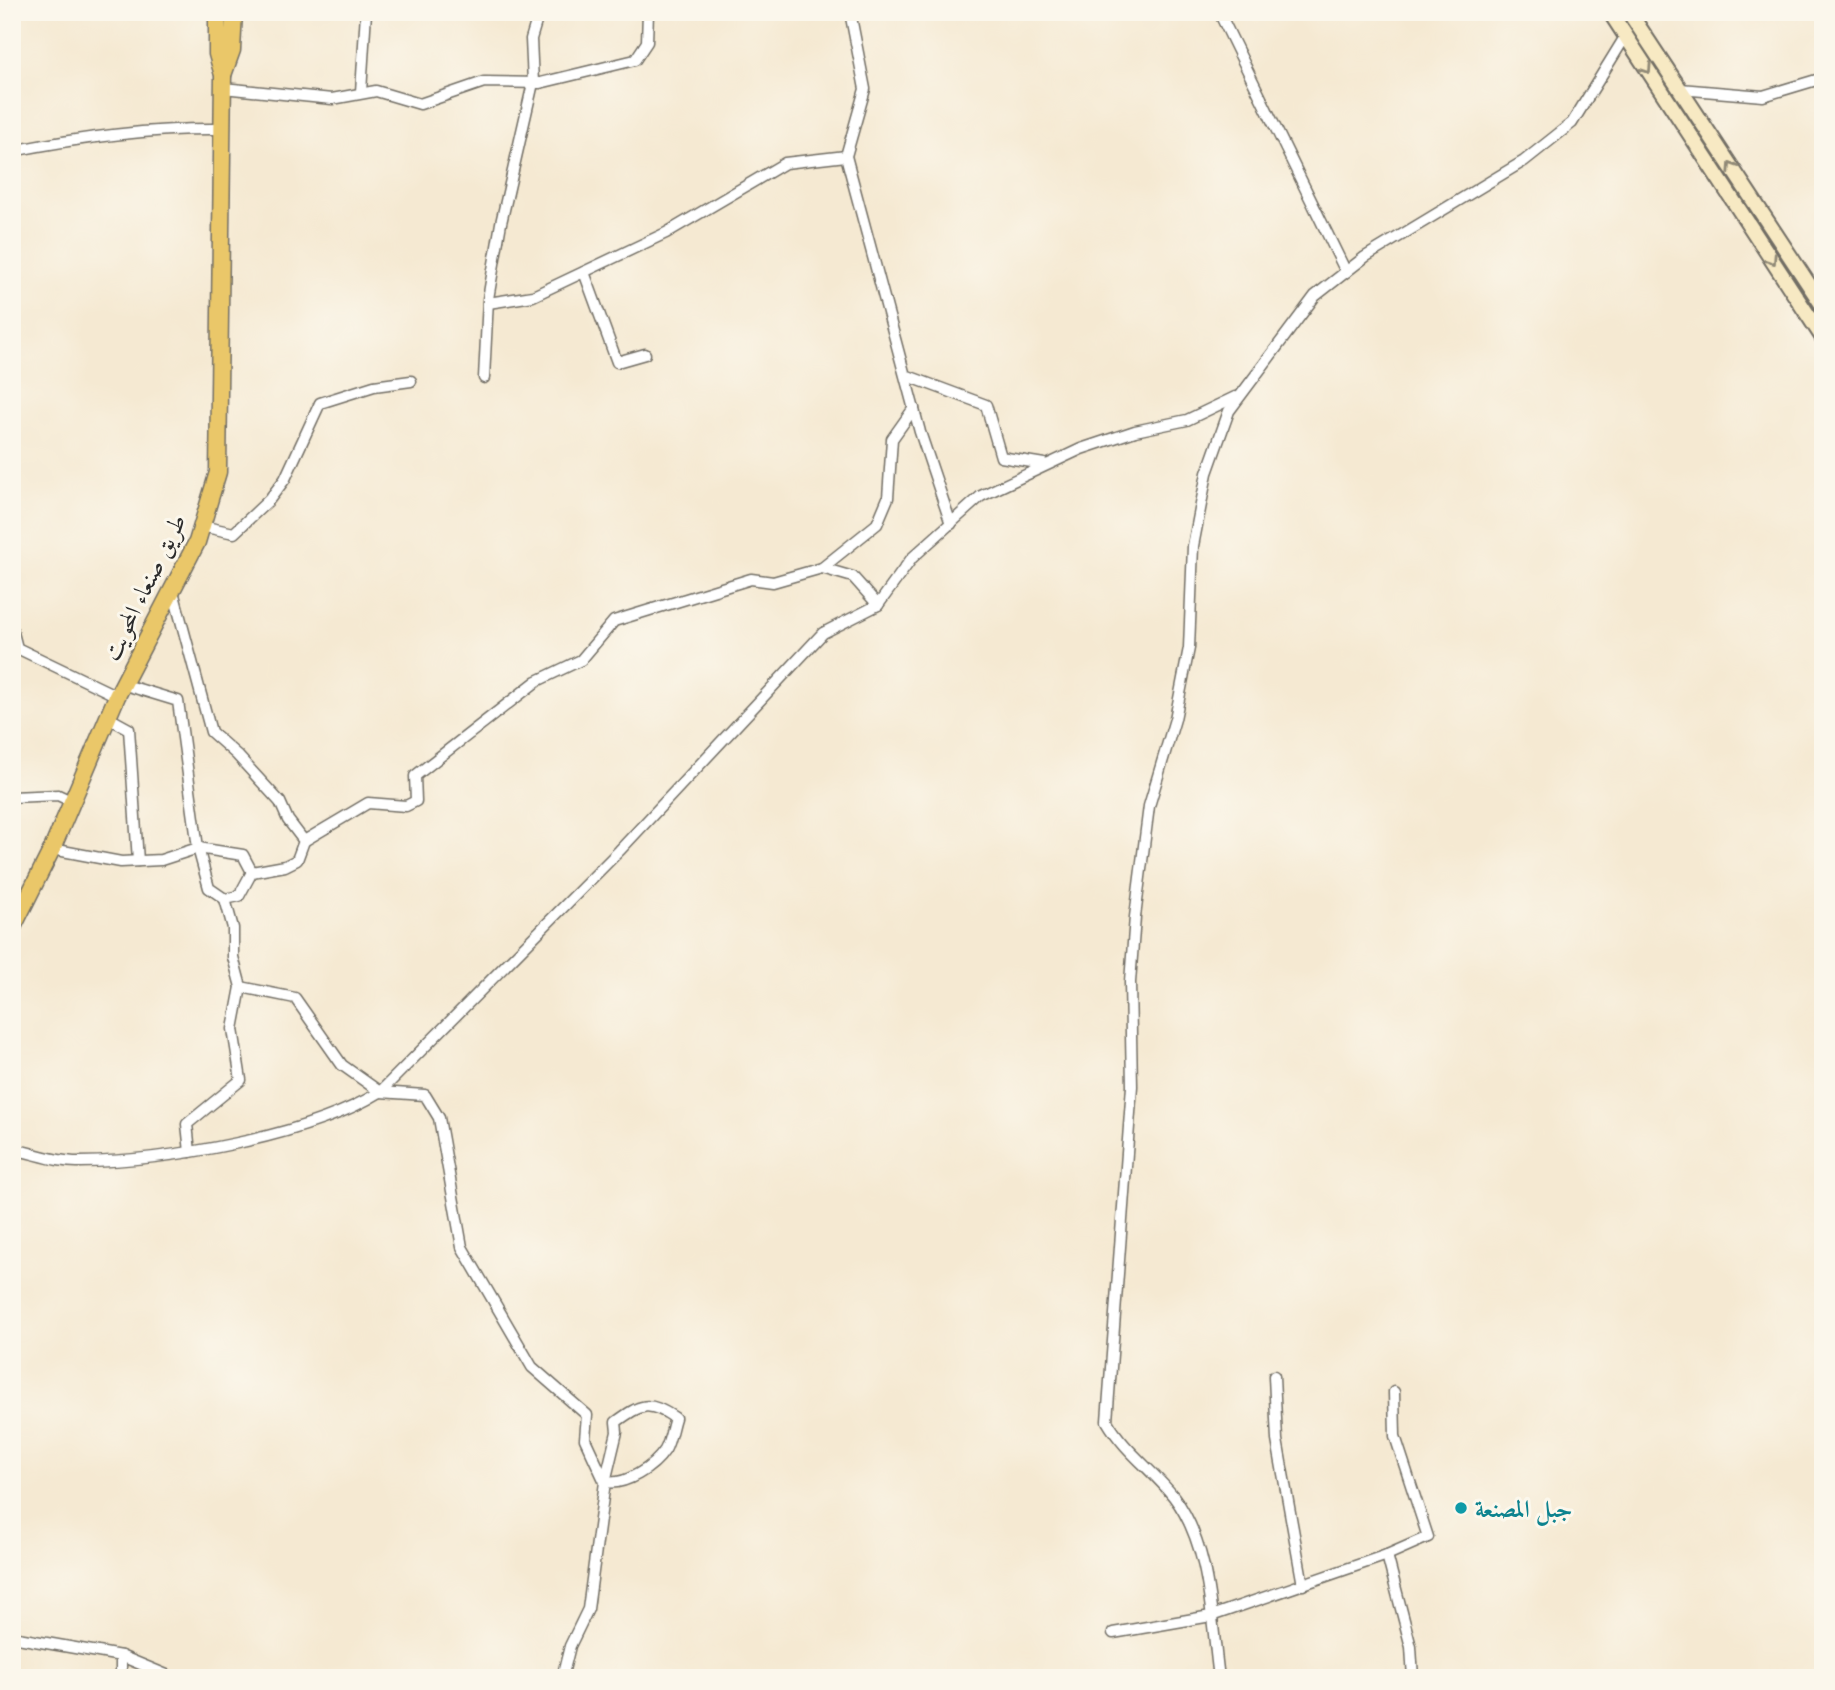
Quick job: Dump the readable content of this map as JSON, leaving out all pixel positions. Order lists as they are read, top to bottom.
{
  "streets": {
    "main road": ["طريق صنعاء المحويت"]
  },
  "places": ["جبل المصنعة"]
}
